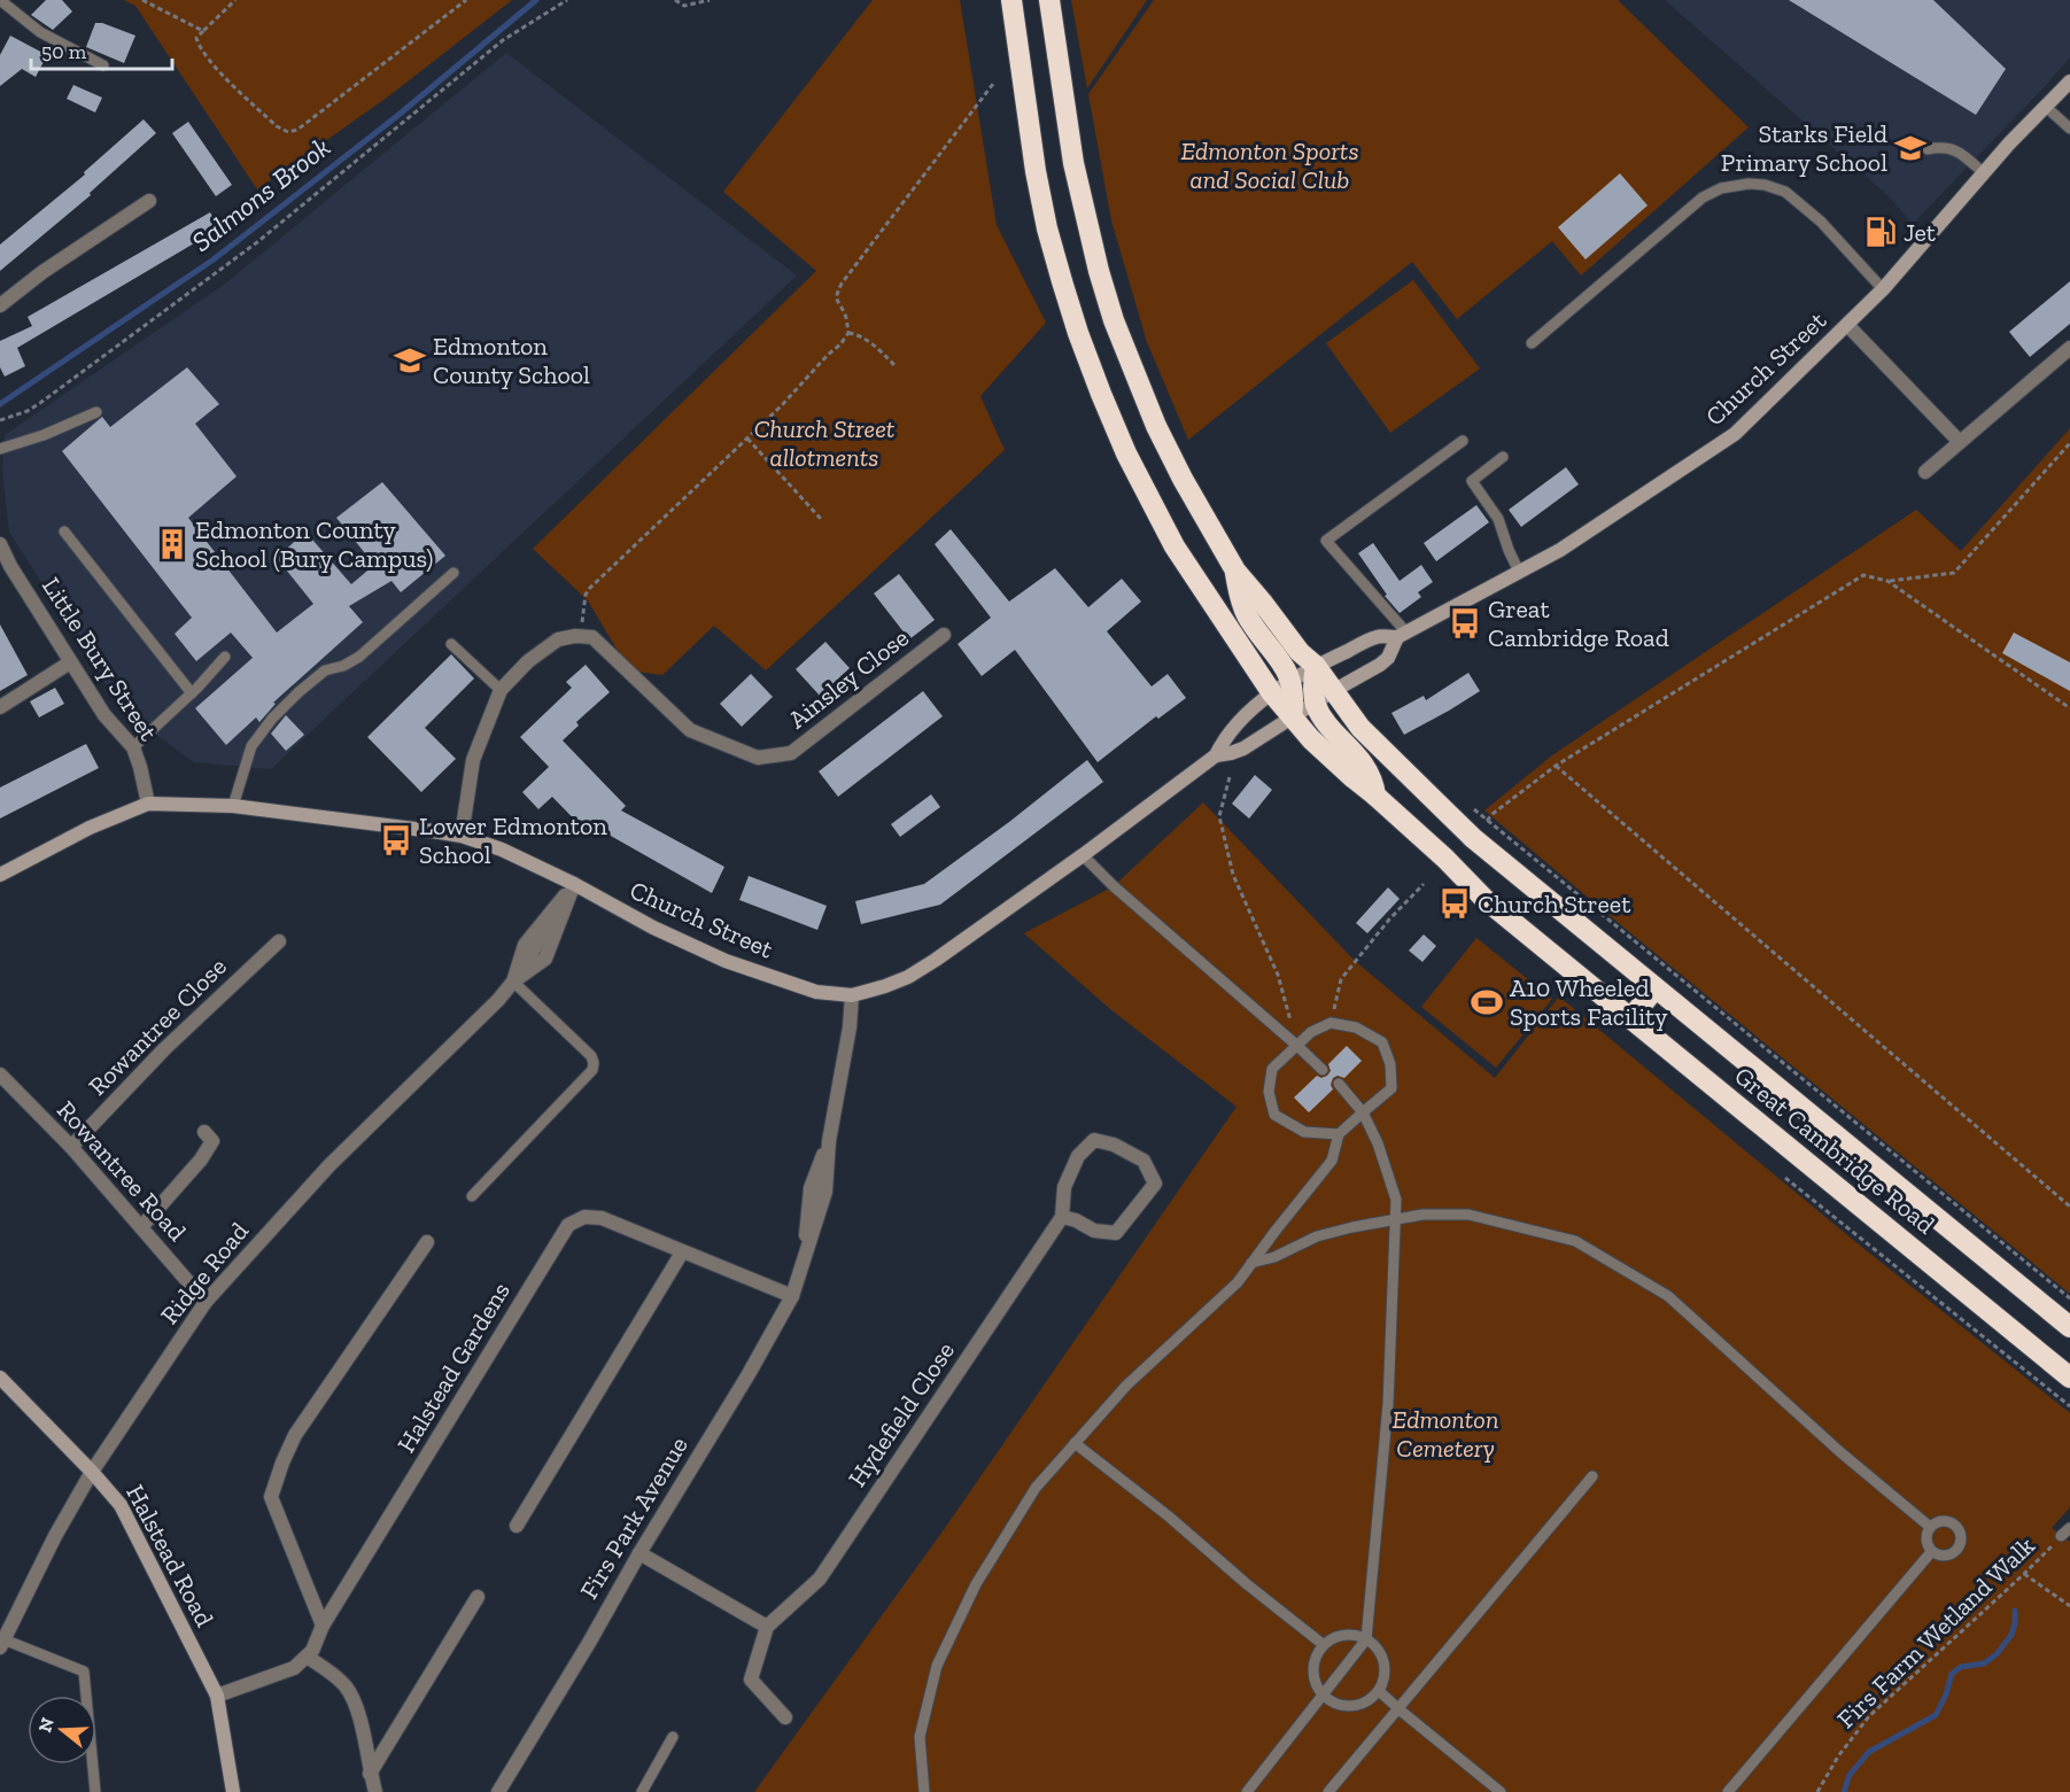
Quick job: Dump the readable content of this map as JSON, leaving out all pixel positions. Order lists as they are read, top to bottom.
{
  "streets": {
    "highway": ["Great Cambridge Road"],
    "main road": ["Church Street", "Halstead Road"],
    "street": [
      "Little Bury Street",
      "Ainsley Close",
      "Rowantree Close",
      "Rowantree Road",
      "Ridge Road",
      "Halstead Gardens",
      "Hydefield Close",
      "Firs Park Avenue"
    ],
    "path": ["Firs Farm Wetland Walk"]
  },
  "crossings": [
    ["Church Street", "Little Bury Street"],
    ["Church Street", "Great Cambridge Road"],
    ["Church Street", "Ridge Road"],
    ["Church Street", "Firs Park Avenue"],
    ["Rowantree Close", "Rowantree Road"],
    ["Rowantree Road", "Ridge Road"],
    ["Ridge Road", "Halstead Road"],
    ["Halstead Gardens", "Firs Park Avenue"]
  ],
  "water": ["Salmons Brook"],
  "parks": ["Edmonton Sports and Social Club", "Church Street allotments", "Edmonton Cemetery"],
  "places": {
    "school or university": ["Starks Field Primary School", "Edmonton County School"],
    "fuel station": ["Jet"],
    "building": ["Edmonton County School (Bury Campus)"],
    "bus stop": ["Great Cambridge Road", "Lower Edmonton School", "Church Street"],
    "sports": ["A10 Wheeled Sports Facility"]
  },
  "scale_bar": "50 m",
  "north": "left"
}
